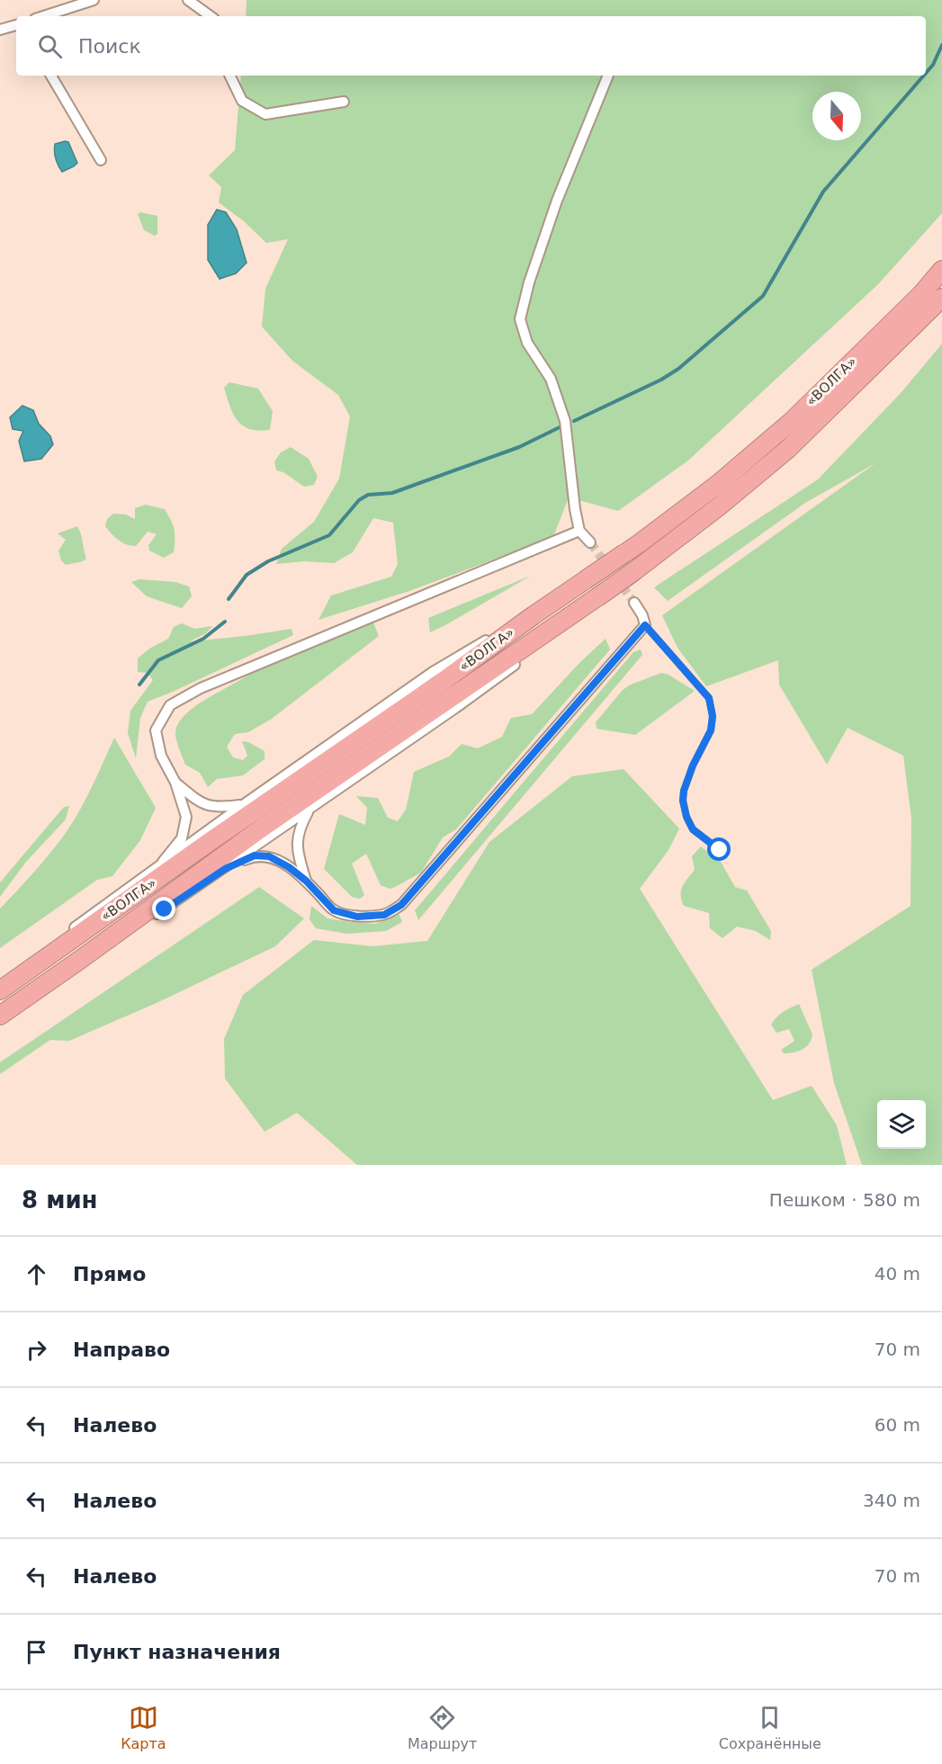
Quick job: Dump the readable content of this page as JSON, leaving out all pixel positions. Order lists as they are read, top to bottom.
{
  "streets": {
    "highway": ["«ВОЛГА»"]
  },
  "north": "bottom",
  "page": {
    "search": "Поиск",
    "heading": ["8 мин", "Пешком · 580 m"],
    "list": [
      ["Прямо", "40 m"],
      ["Направо", "70 m"],
      ["Налево", "60 m"],
      ["Налево", "340 m"],
      ["Налево", "70 m"],
      "Пункт назначения"
    ],
    "nav": ["Карта", "Маршрут", "Сохранённые"]
  }
}
